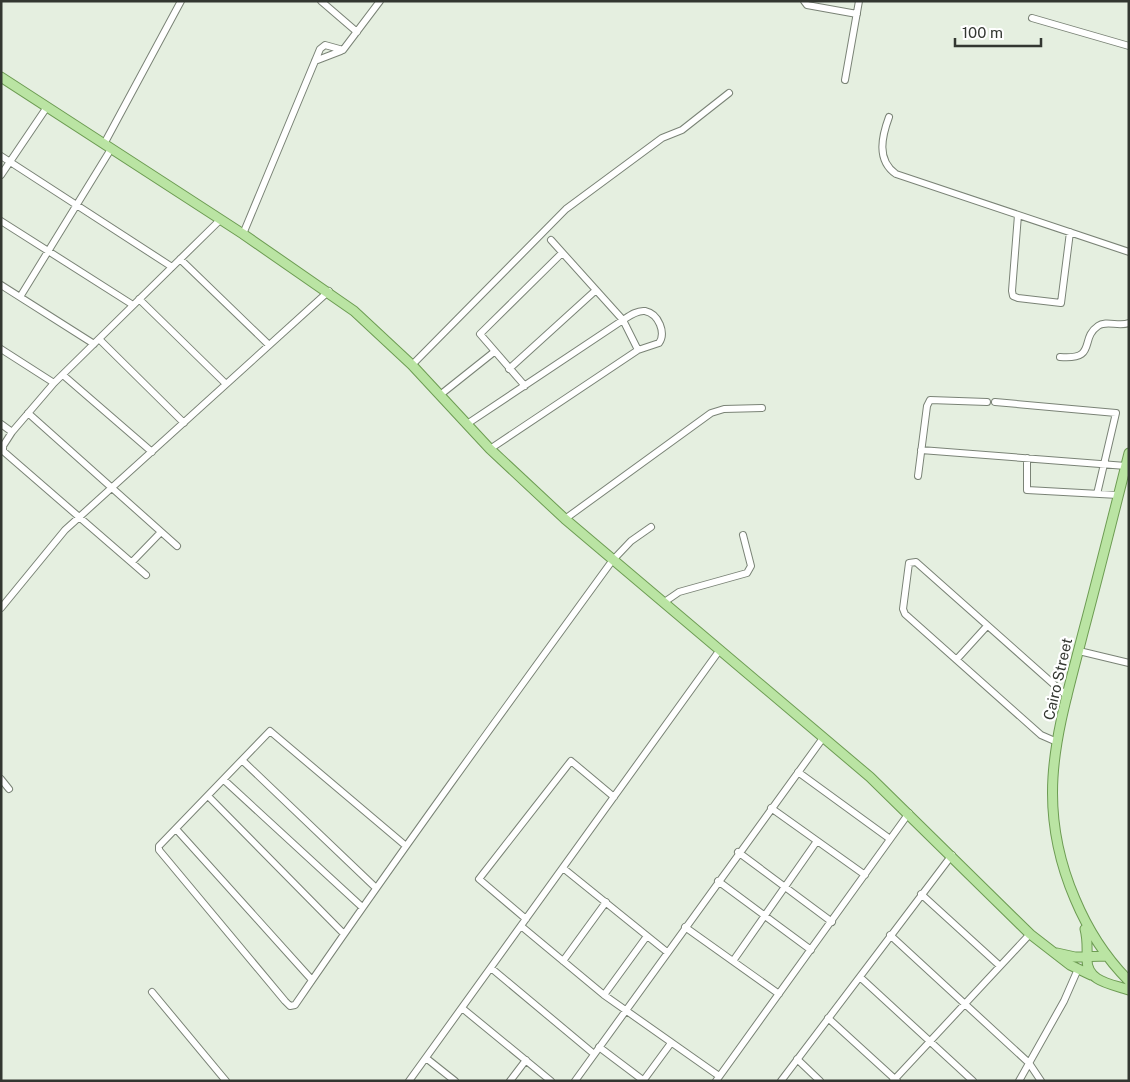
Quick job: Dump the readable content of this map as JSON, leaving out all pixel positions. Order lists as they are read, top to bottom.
{
  "streets": {
    "main road": ["Cairo Street"]
  },
  "scale_bar": "100 m"
}
